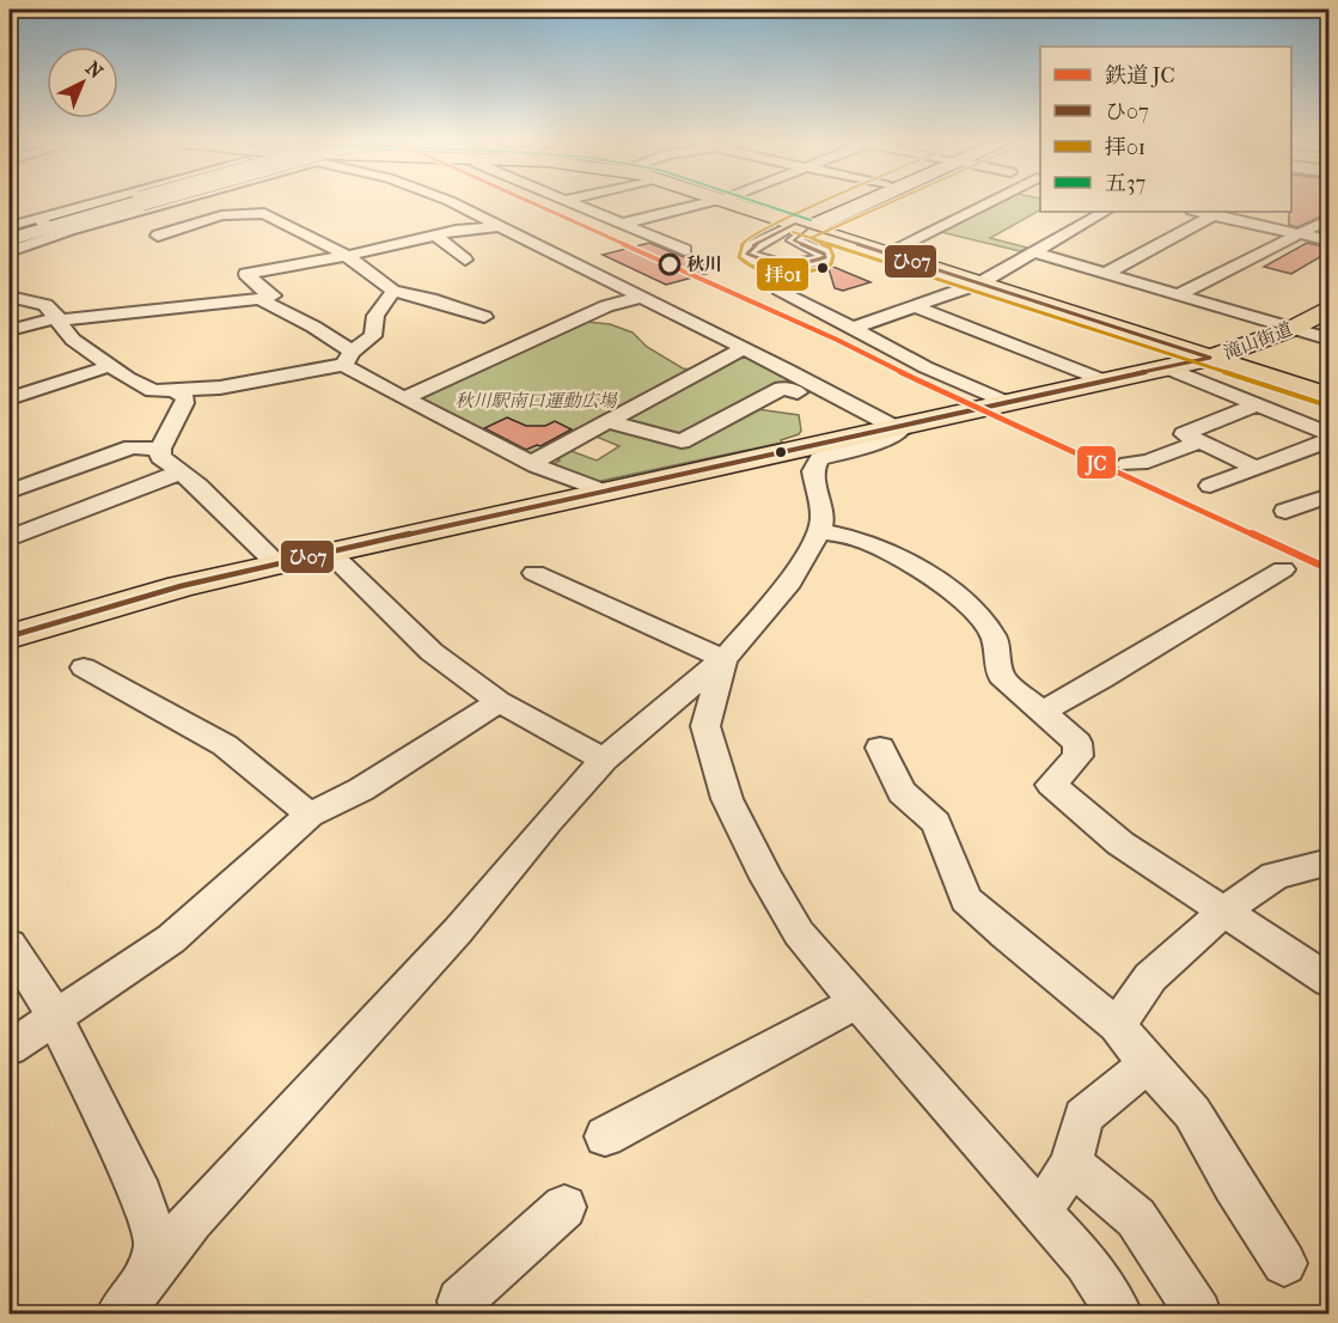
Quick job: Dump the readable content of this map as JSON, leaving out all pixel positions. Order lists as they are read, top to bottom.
{
  "streets": {
    "main road": ["滝山街道"]
  },
  "parks": ["秋川駅南口運動広場"],
  "places": ["秋川"],
  "lines": [
    "rail line JC",
    "transit line 拝01",
    "transit line 五37",
    "transit line ひ07"
  ],
  "legend": [
    "鉄道 JC",
    "ひ07",
    "拝01",
    "五37"
  ],
  "north": "top right"
}
